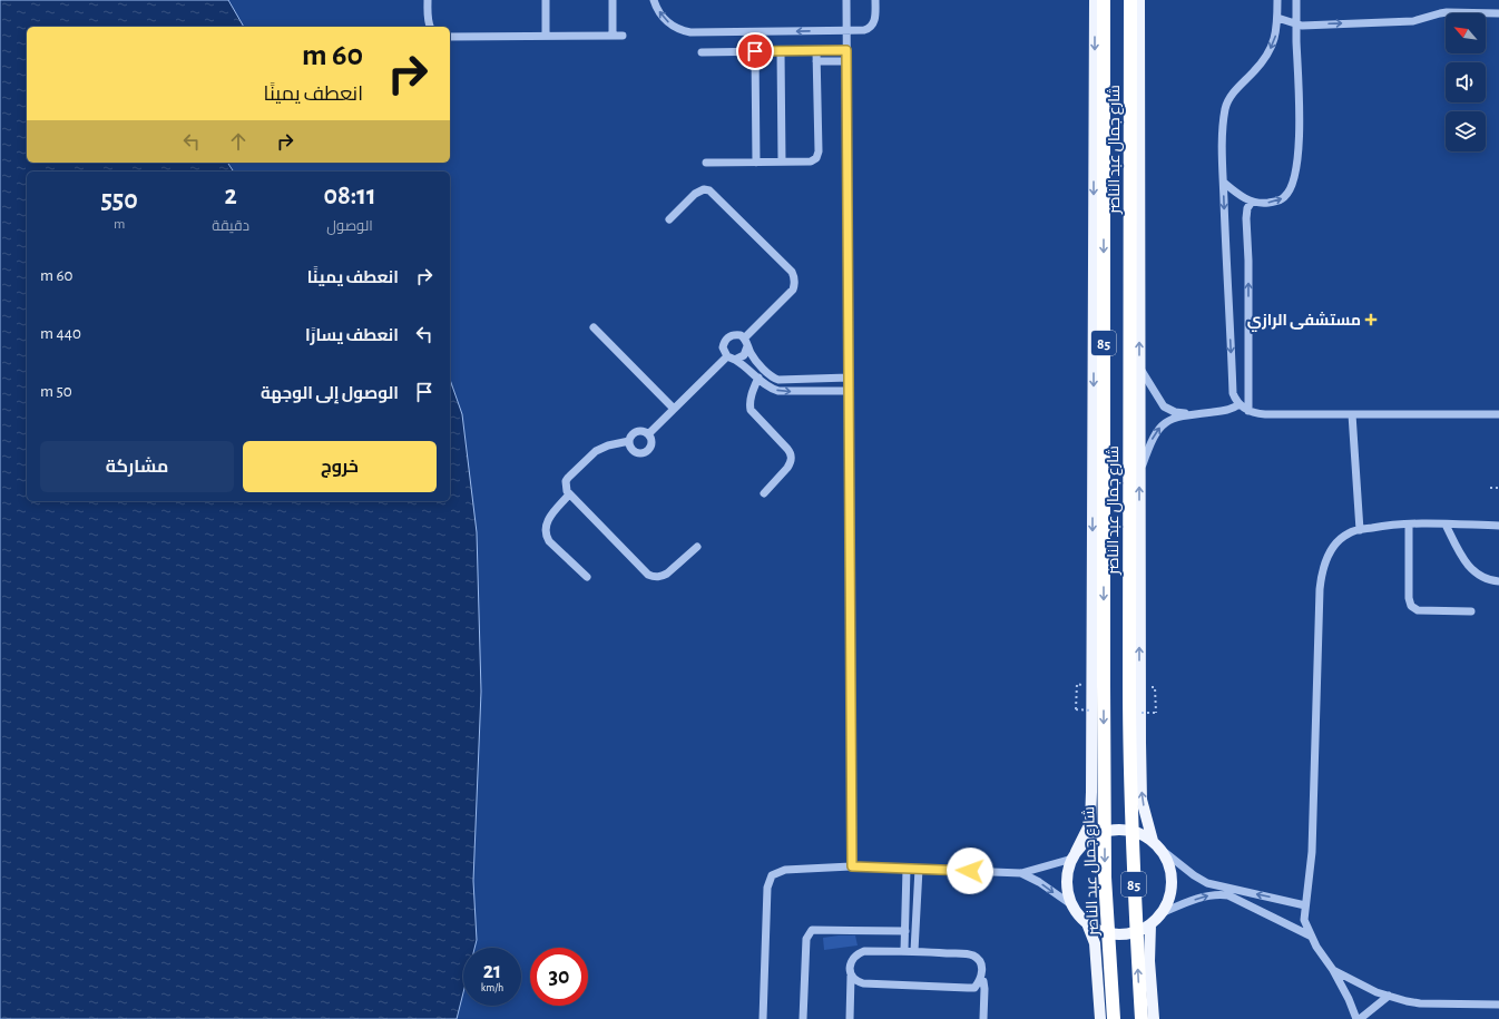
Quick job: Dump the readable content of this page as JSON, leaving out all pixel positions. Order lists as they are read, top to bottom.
{
  "streets": {
    "highway": ["شارع جمال عبد الناصر", "85"]
  },
  "places": {
    "health": ["مستشفى الرازي"]
  },
  "north": "top left",
  "page": {
    "turn": ["60 m", "انعطف يمينًا"],
    "eta": [
      "08:11",
      "الوصول",
      "2",
      "دقيقة",
      "550",
      "m"
    ],
    "list": [
      {
        "name": "انعطف يمينًا",
        "value": "60 m"
      },
      {
        "name": "انعطف يسارًا",
        "value": "440 m"
      },
      {
        "name": "الوصول إلى الوجهة",
        "value": "50 m"
      }
    ],
    "buttons": ["خروج", "مشاركة"],
    "speed": "21 km/h",
    "limit": "30"
  }
}
